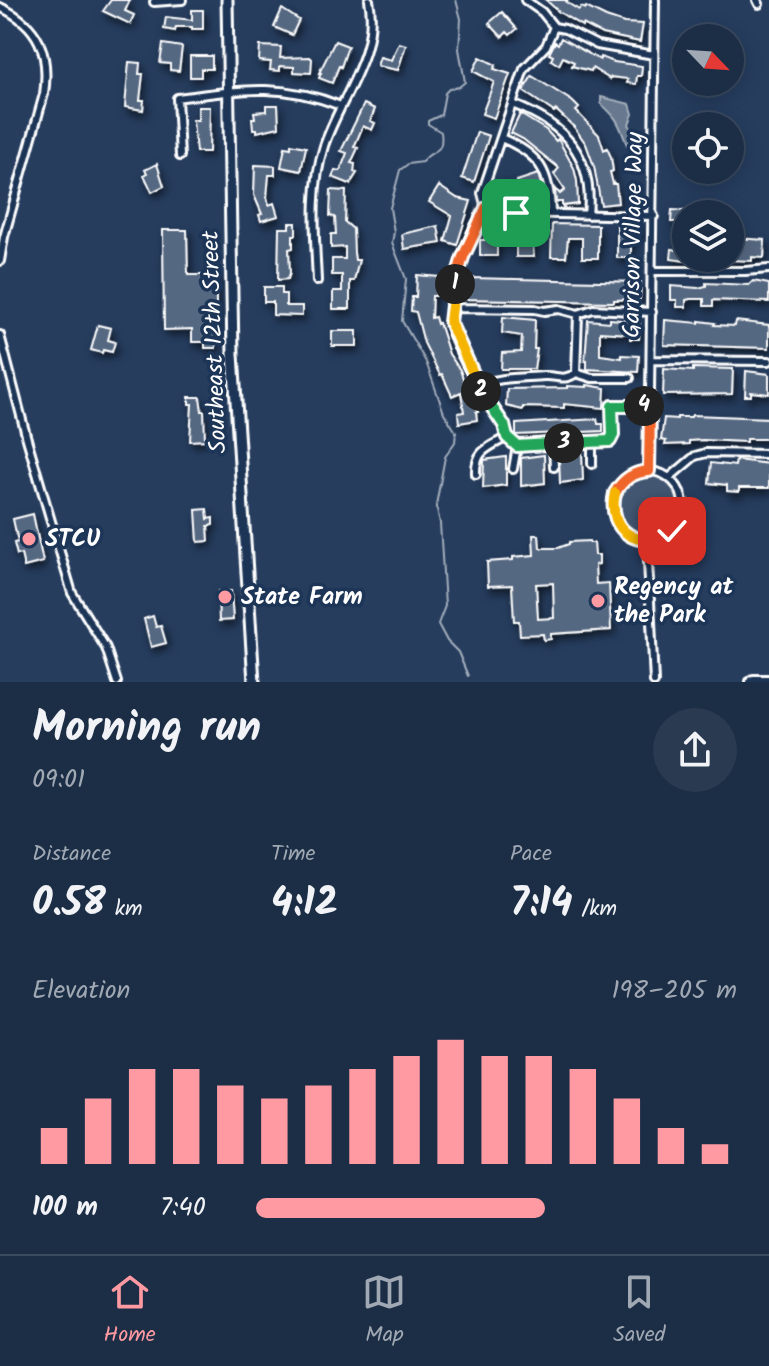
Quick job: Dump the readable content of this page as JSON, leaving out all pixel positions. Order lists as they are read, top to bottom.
{
  "streets": {
    "main road": ["Southeast 12th Street"],
    "street": ["Garrison Village Way"]
  },
  "places": ["STCU", "State Farm", "Regency at the Park"],
  "north": "bottom right",
  "page": {
    "pins": [
      "1",
      "2",
      "4",
      "3"
    ],
    "heading": ["Morning run", "09:01"],
    "stats": [
      ["Distance", "0.58 km"],
      ["Time", "4:12"],
      ["Pace", "7:14 /km"]
    ],
    "chart": ["Elevation", "198–205 m"],
    "list": [
      {
        "name": "100 m",
        "note": "7:40"
      }
    ],
    "tabs": ["Home", "Map", "Saved"]
  }
}
